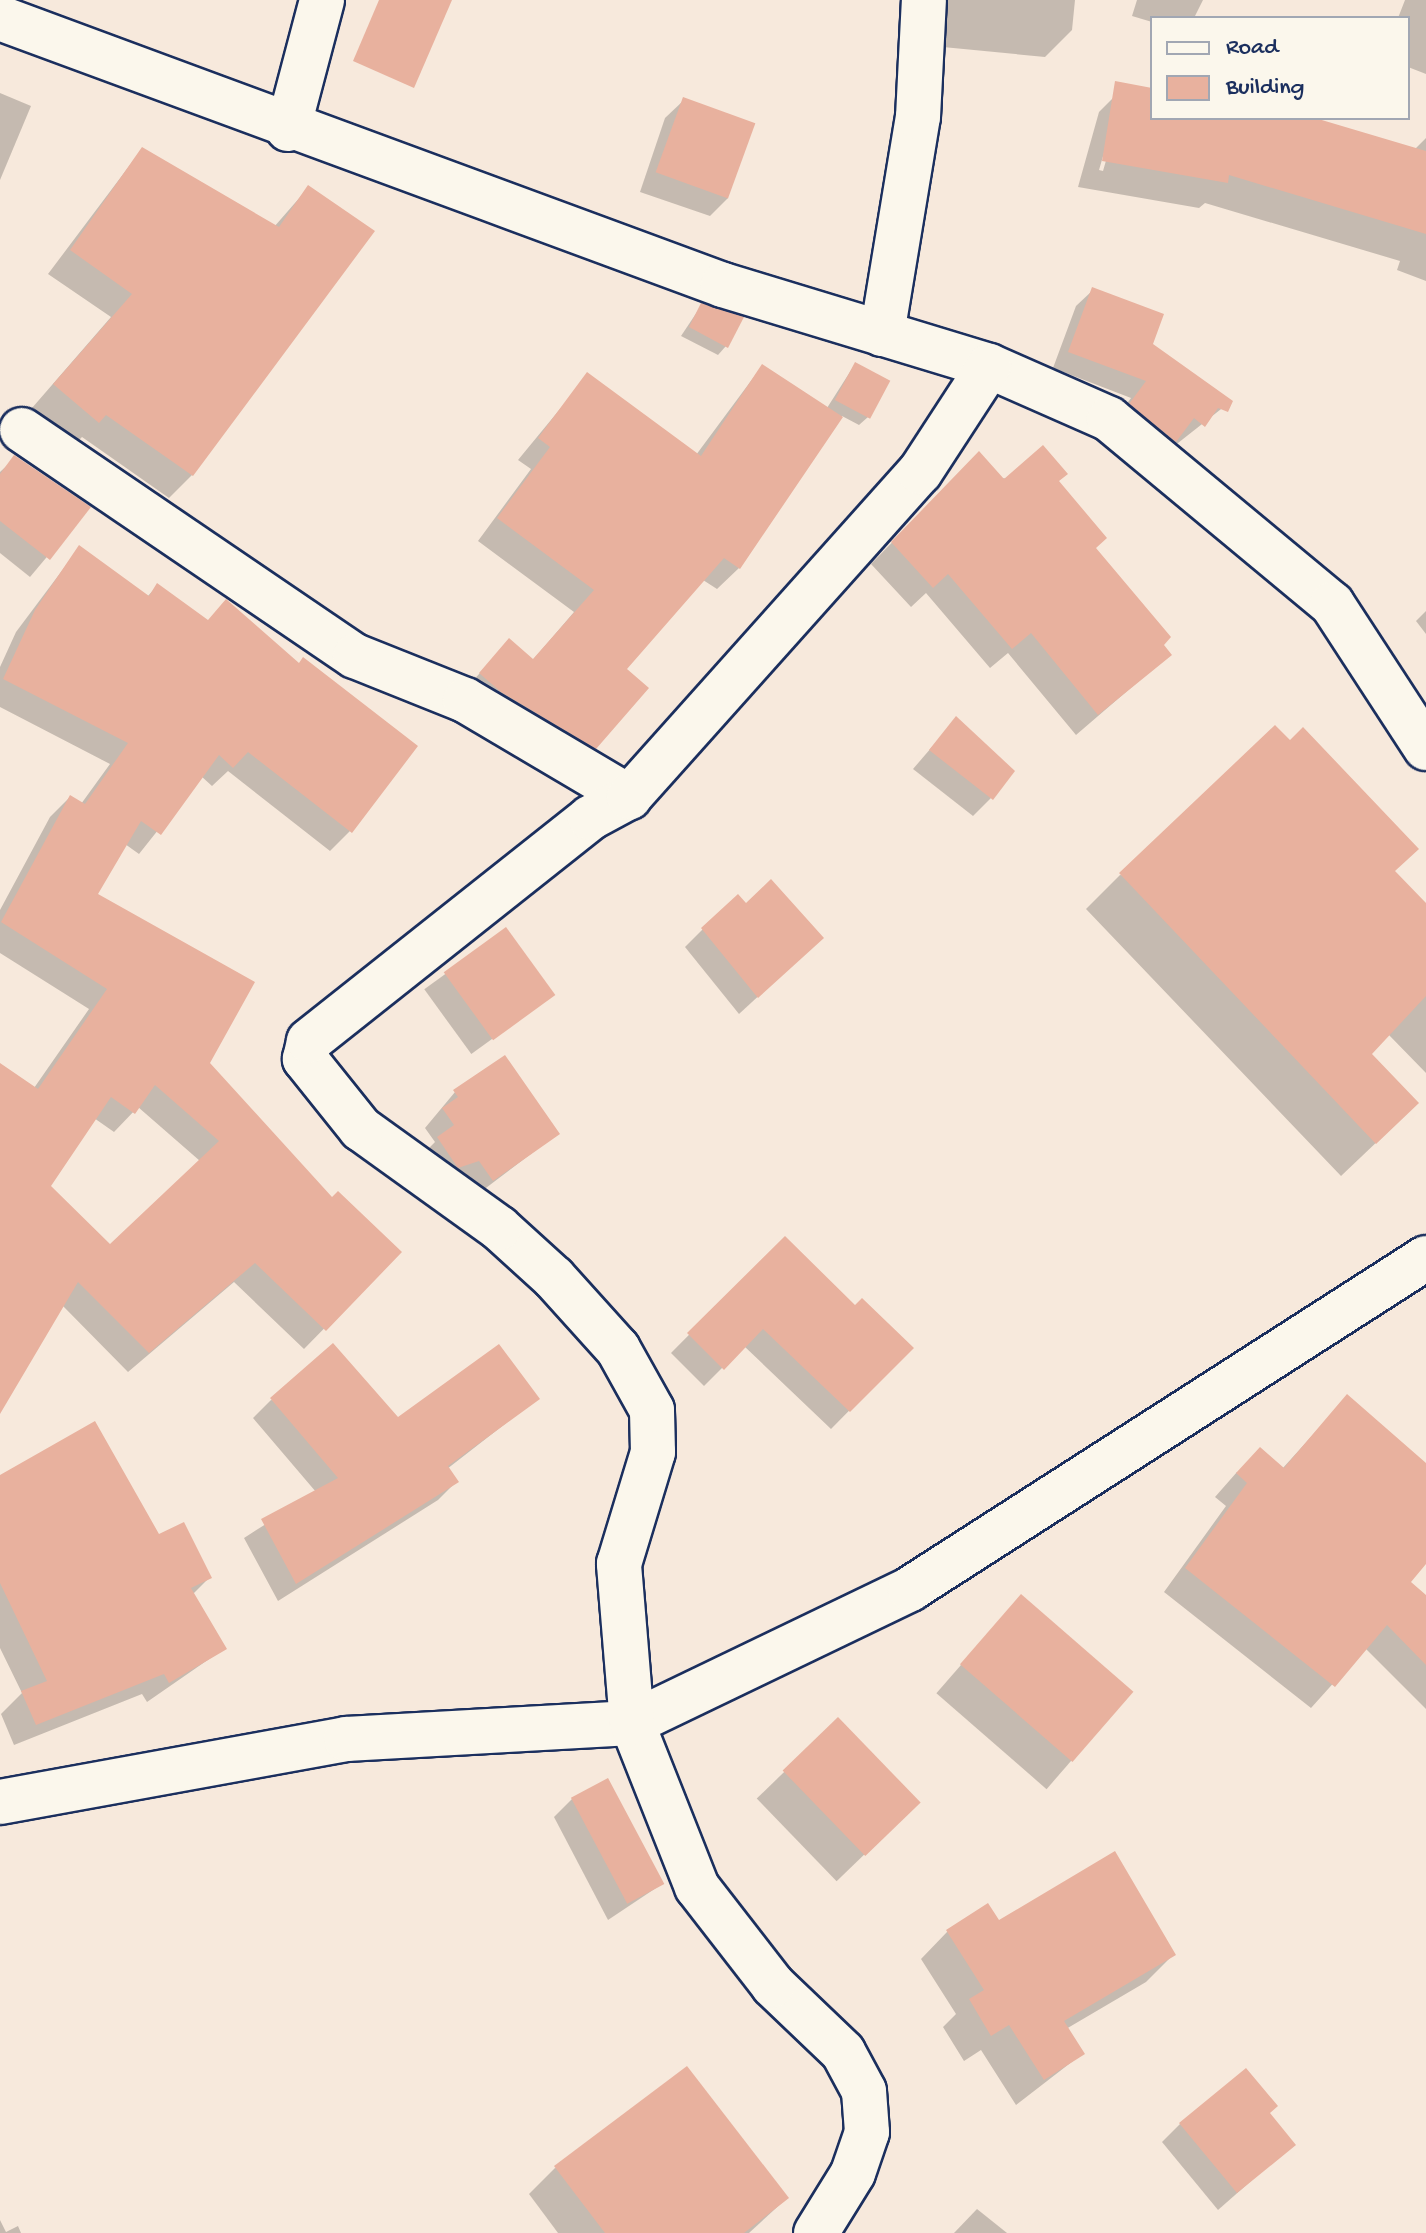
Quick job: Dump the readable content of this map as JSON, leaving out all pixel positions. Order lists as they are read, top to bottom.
{
  "legend": ["Road", "Building"]
}
